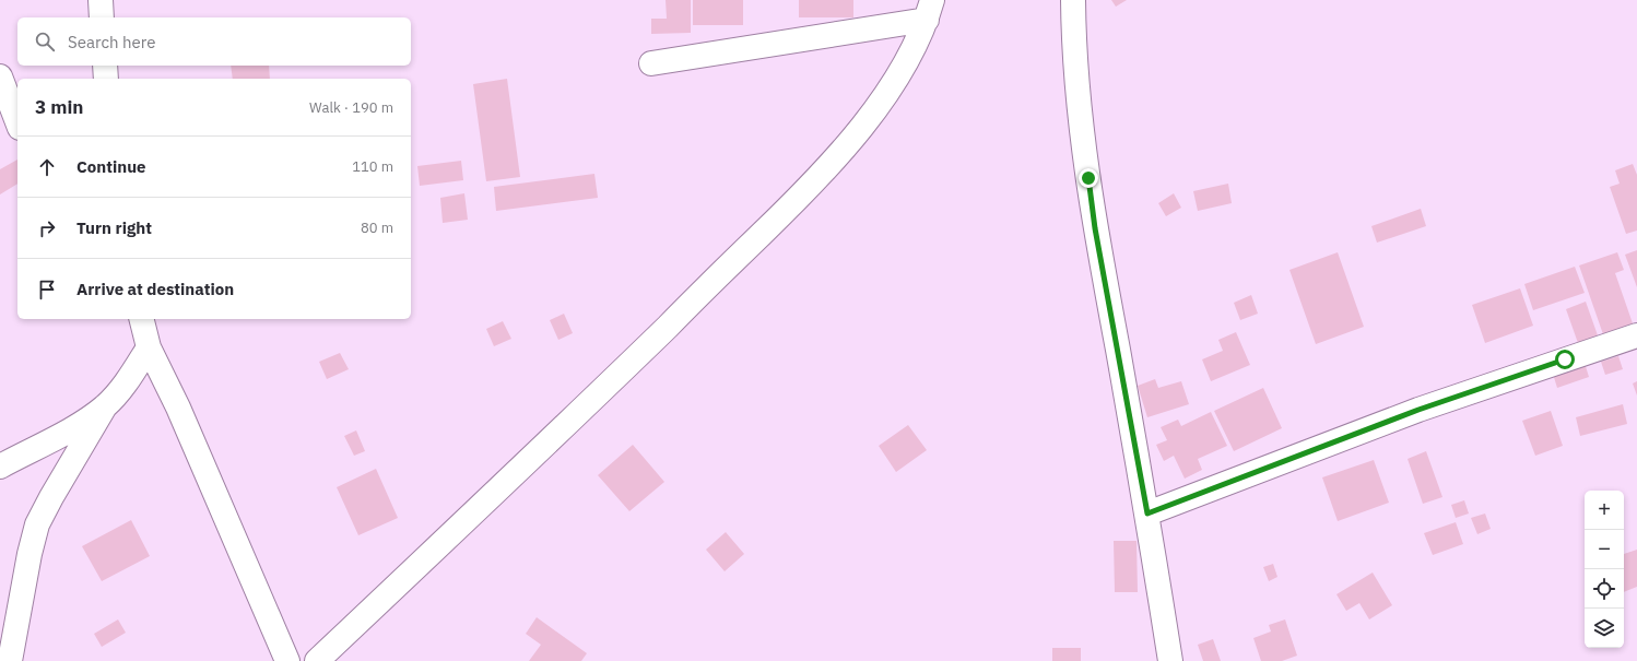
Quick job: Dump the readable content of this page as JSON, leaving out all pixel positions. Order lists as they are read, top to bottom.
{
  "page": {
    "search": "Search here",
    "heading": ["3 min", "Walk · 190 m"],
    "list": [
      ["Continue", "110 m"],
      ["Turn right", "80 m"],
      "Arrive at destination"
    ],
    "map_buttons": ["+", "−"]
  }
}
